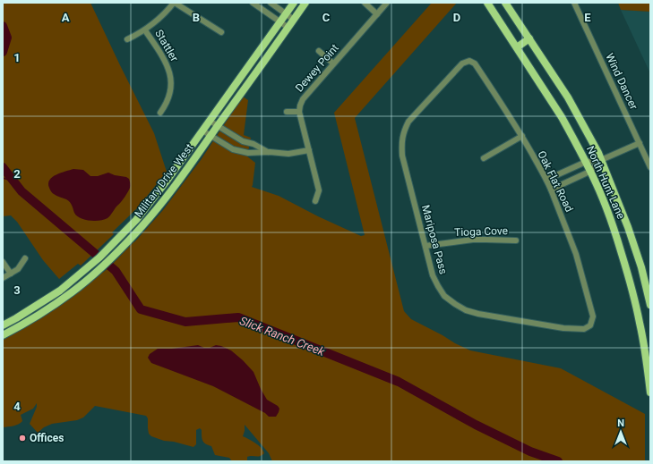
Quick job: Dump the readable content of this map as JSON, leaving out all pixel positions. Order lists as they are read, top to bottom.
{
  "streets": {
    "main road": ["Military Drive West", "North Hunt Lane"],
    "street": [
      "Stattler",
      "Dewey Point",
      "Wind Dancer",
      "Oak Flat Road",
      "Tioga Cove",
      "Mariposa Pass"
    ]
  },
  "crossings": [
    ["Oak Flat Road", "Mariposa Pass"],
    ["Tioga Cove", "Mariposa Pass"]
  ],
  "water": ["Slick Ranch Creek"],
  "places": ["Offices"],
  "north": "top",
  "grid": {
    "columns": [
      "A",
      "B",
      "C",
      "D",
      "E"
    ],
    "rows": [
      "1",
      "2",
      "3",
      "4"
    ]
  }
}
